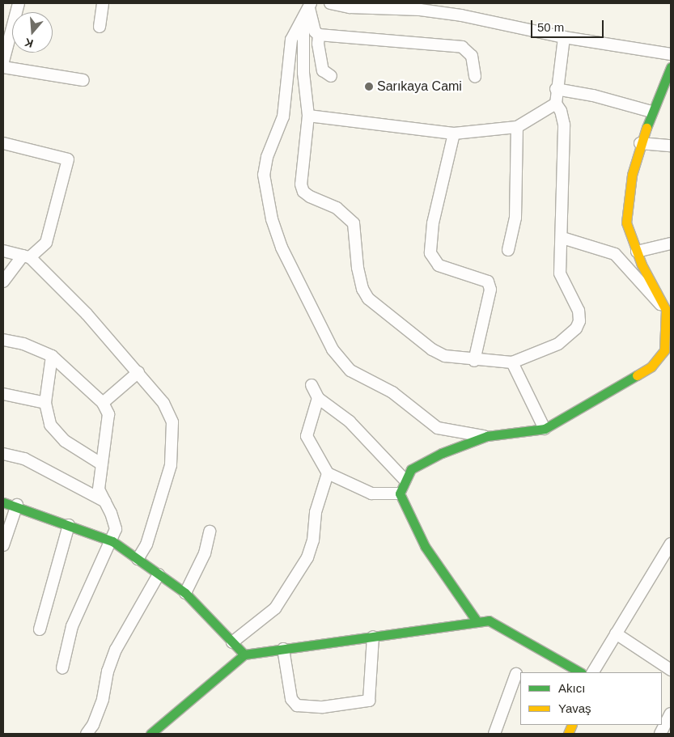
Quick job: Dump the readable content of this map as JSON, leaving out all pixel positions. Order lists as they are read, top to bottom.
{
  "places": ["Sarıkaya Cami"],
  "legend": ["Akıcı", "Yavaş"],
  "scale_bar": "50 m",
  "north": "bottom"
}
